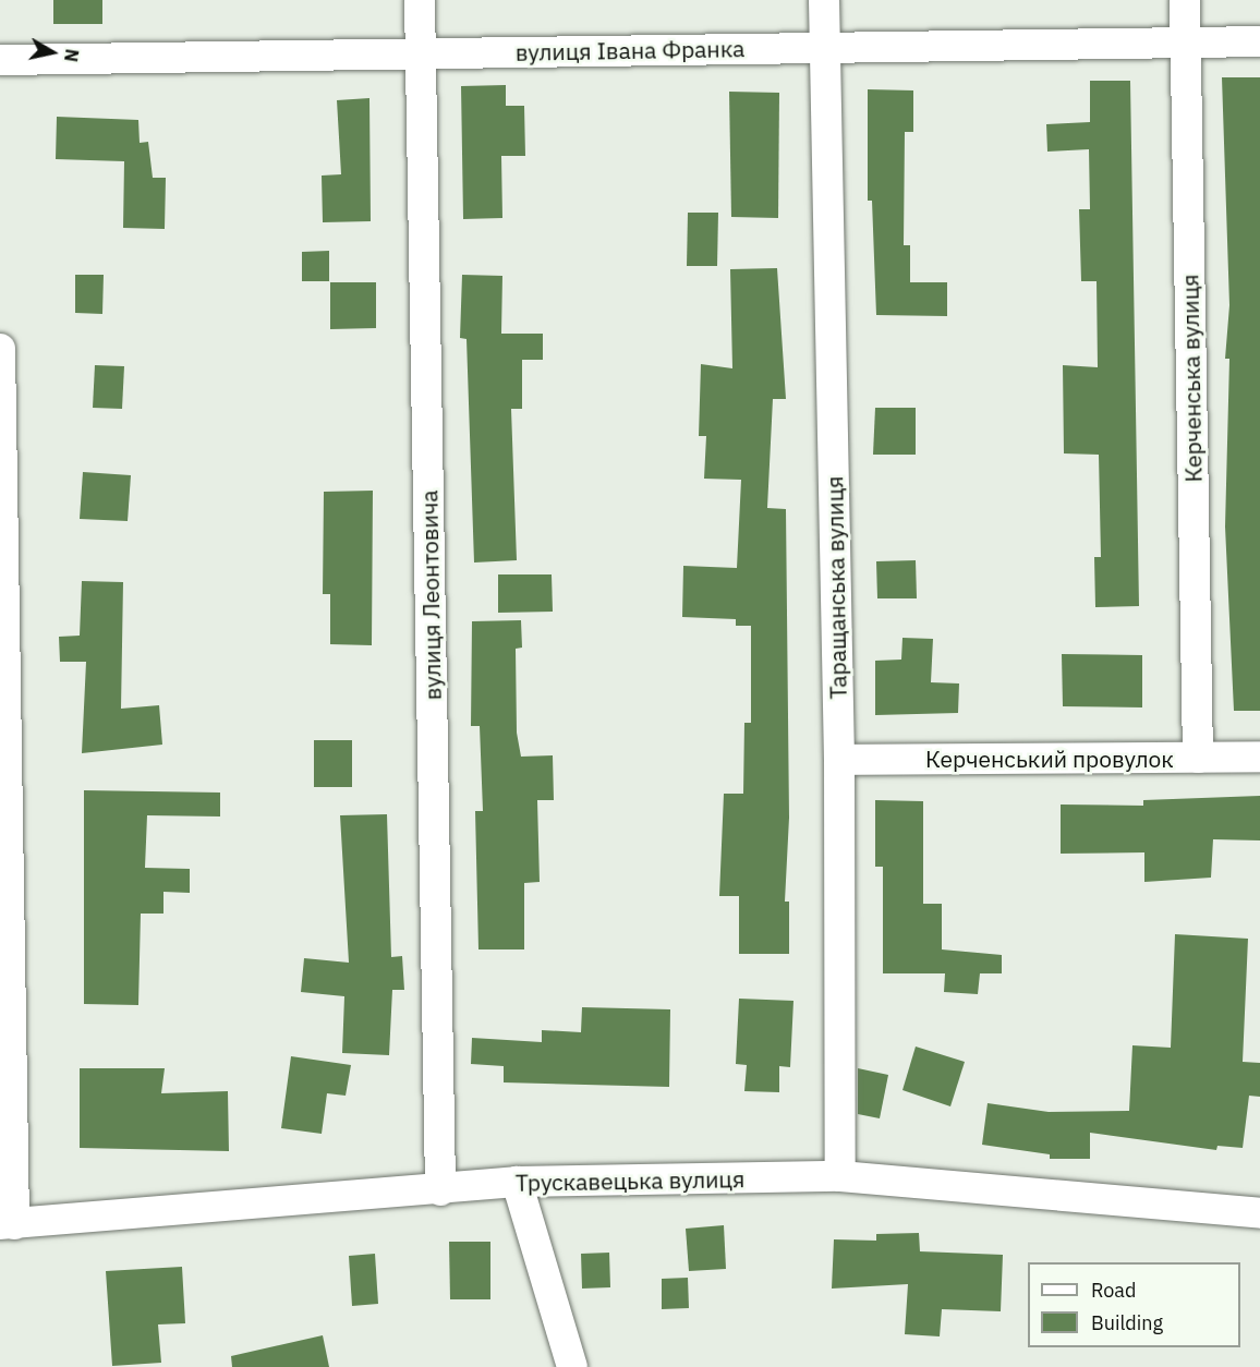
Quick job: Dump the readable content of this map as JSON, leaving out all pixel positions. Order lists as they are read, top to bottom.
{
  "streets": {
    "street": [
      "вулиця Івана Франка",
      "Керченська вулиця",
      "Таращанська вулиця",
      "вулиця Леонтовича",
      "Керченський провулок",
      "Трускавецька вулиця"
    ]
  },
  "crossings": [
    ["вулиця Івана Франка", "Керченська вулиця"],
    ["вулиця Івана Франка", "Таращанська вулиця"],
    ["вулиця Івана Франка", "вулиця Леонтовича"],
    ["Керченська вулиця", "Керченський провулок"],
    ["Таращанська вулиця", "Керченський провулок"],
    ["Таращанська вулиця", "Трускавецька вулиця"],
    ["вулиця Леонтовича", "Трускавецька вулиця"]
  ],
  "legend": ["Road", "Building"],
  "north": "right"
}
